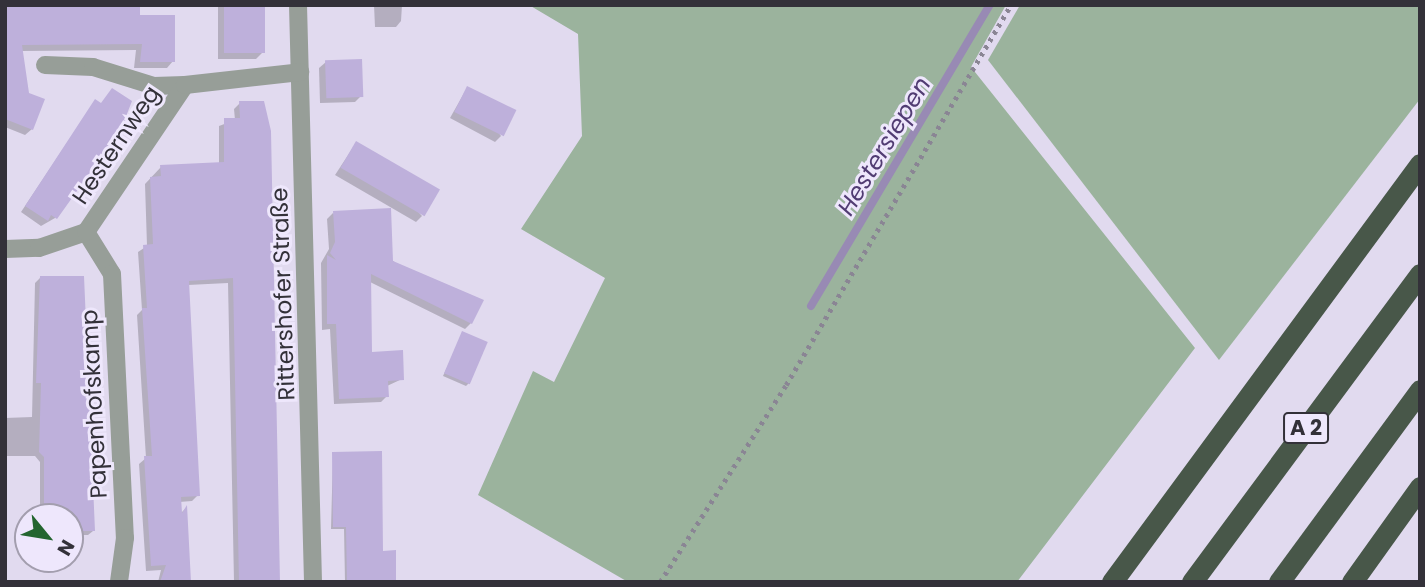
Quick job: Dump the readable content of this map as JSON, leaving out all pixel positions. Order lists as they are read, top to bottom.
{
  "streets": {
    "highway": ["A 2"],
    "street": ["Hesternweg", "Rittershofer Straße", "Papenhofskamp"]
  },
  "crossings": [
    ["Hesternweg", "Rittershofer Straße"],
    ["Hesternweg", "Papenhofskamp"]
  ],
  "water": ["Hestersiepen"],
  "north": "bottom right"
}
